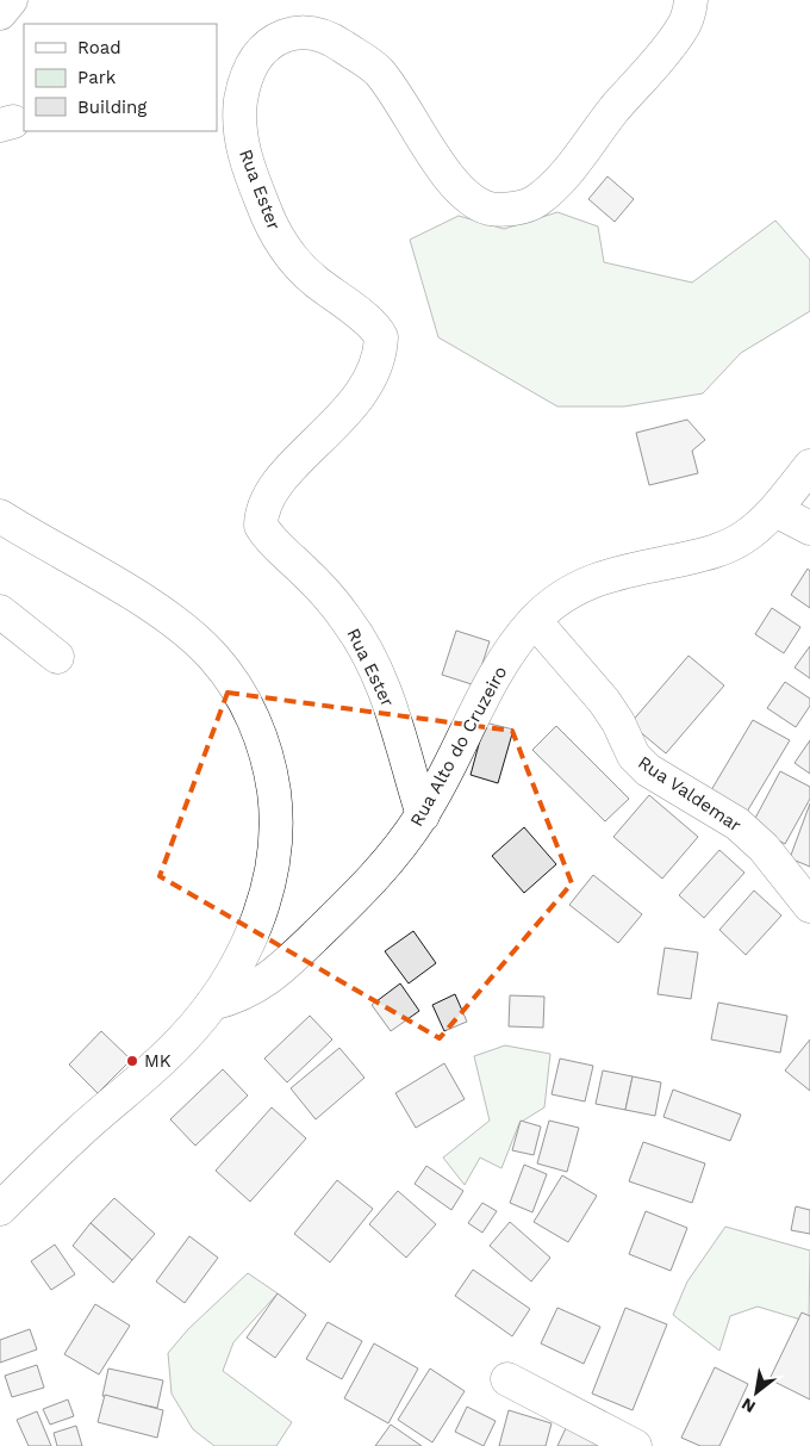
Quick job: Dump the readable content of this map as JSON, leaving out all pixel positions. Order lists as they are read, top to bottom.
{
  "streets": {
    "street": ["Rua Ester", "Rua Alto do Cruzeiro", "Rua Valdemar"]
  },
  "crossings": [
    ["Rua Ester", "Rua Alto do Cruzeiro"],
    ["Rua Alto do Cruzeiro", "Rua Valdemar"]
  ],
  "places": ["MK"],
  "legend": ["Road", "Park", "Building"],
  "north": "bottom left"
}
